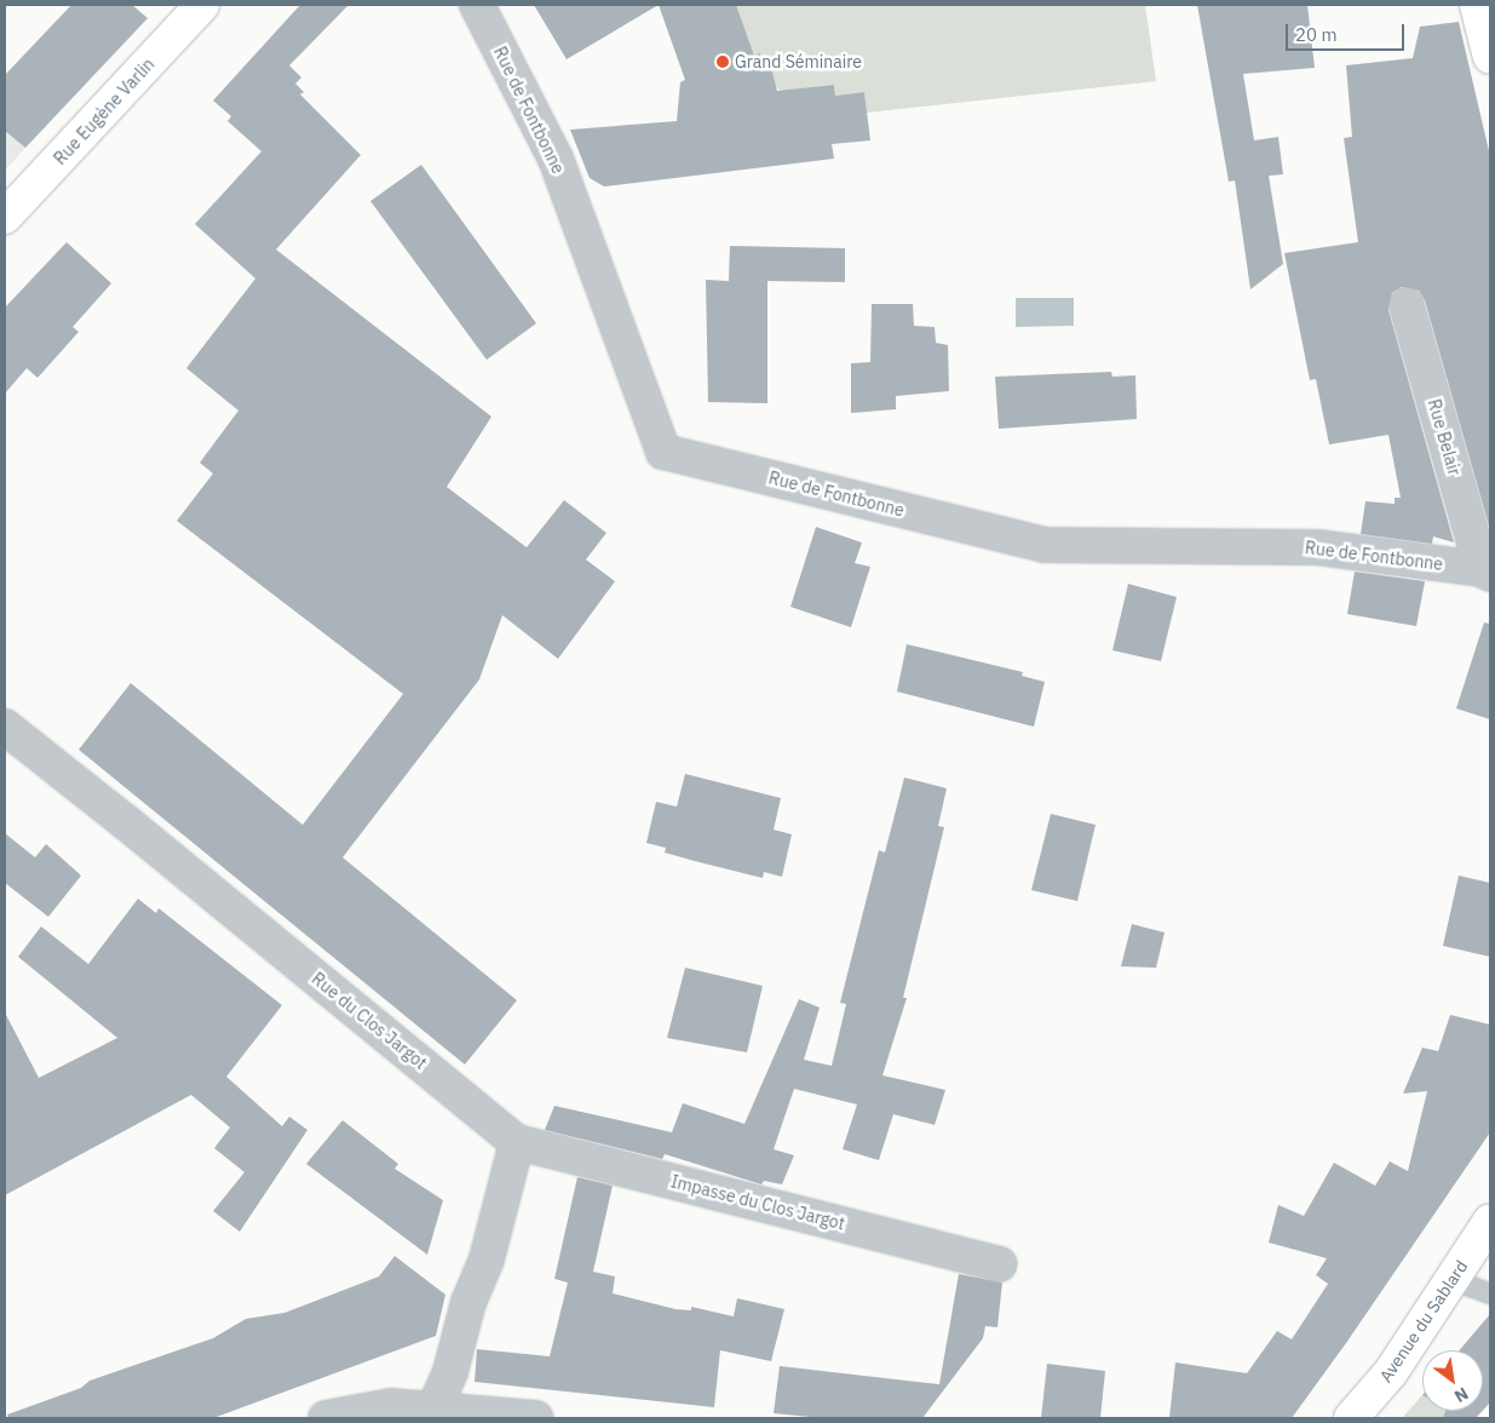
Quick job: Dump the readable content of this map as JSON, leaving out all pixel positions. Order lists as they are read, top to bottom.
{
  "streets": {
    "street": [
      "Rue de Fontbonne",
      "Rue Eugène Varlin",
      "Rue Belair",
      "Rue du Clos Jargot",
      "Impasse du Clos Jargot",
      "Avenue du Sablard"
    ]
  },
  "crossings": [
    ["Rue de Fontbonne", "Rue Belair"],
    ["Rue du Clos Jargot", "Impasse du Clos Jargot"]
  ],
  "places": ["Grand Séminaire"],
  "scale_bar": "20 m",
  "north": "bottom right"
}
